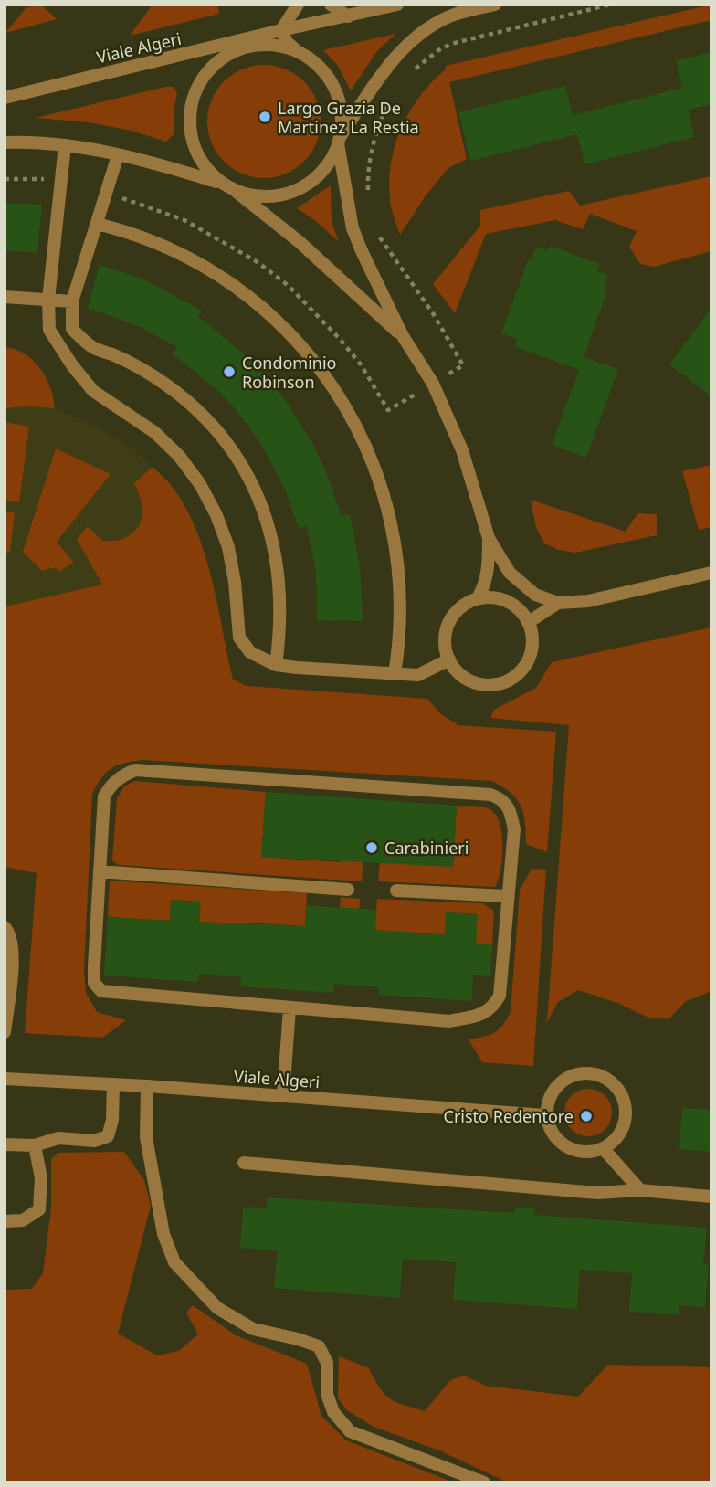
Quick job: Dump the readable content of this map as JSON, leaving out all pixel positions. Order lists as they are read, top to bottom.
{
  "streets": {
    "street": ["Viale Algeri"]
  },
  "places": [
    "Largo Grazia De Martinez La Restia",
    "Condominio Robinson",
    "Carabinieri",
    "Cristo Redentore"
  ]
}
